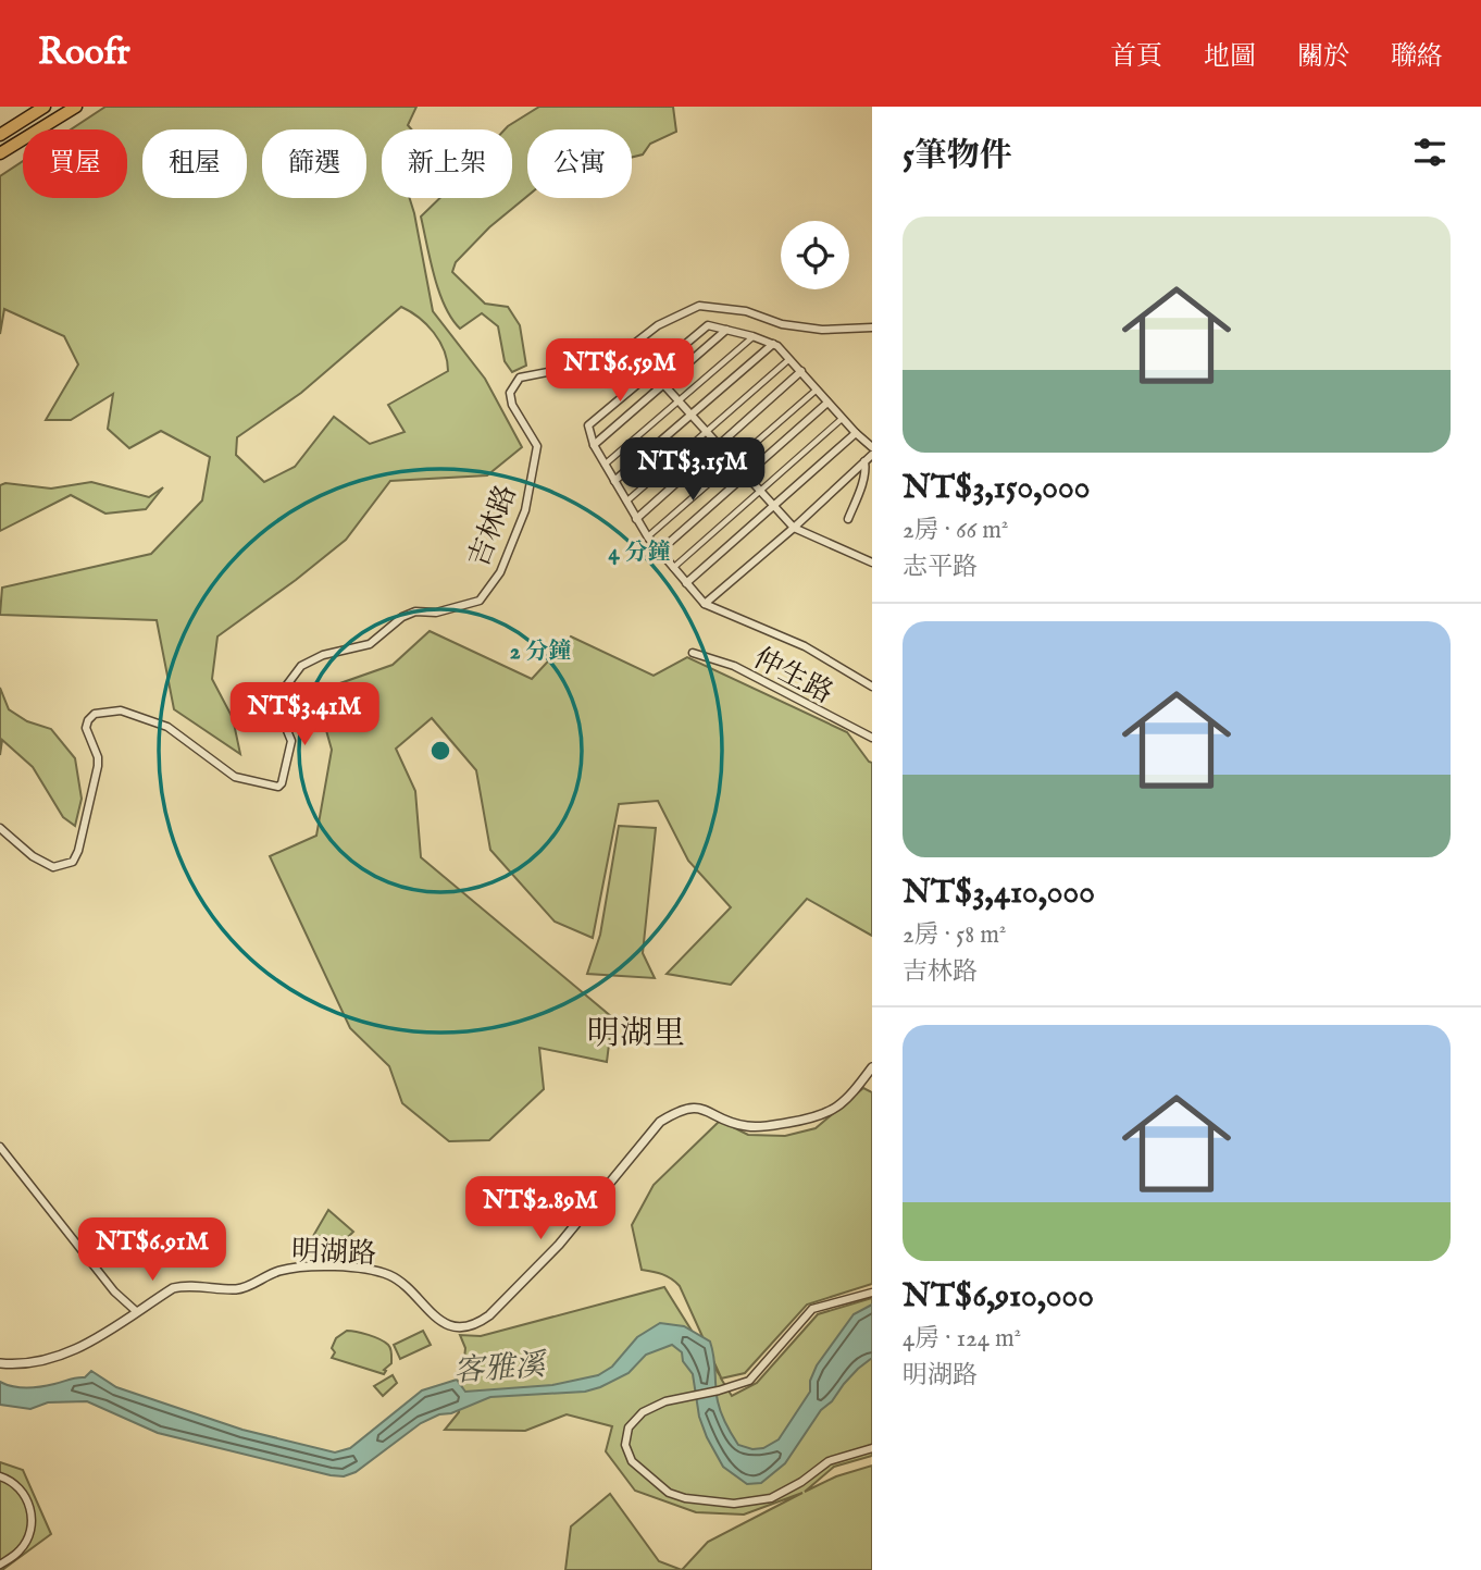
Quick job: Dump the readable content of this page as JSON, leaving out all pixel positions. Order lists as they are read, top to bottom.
{
  "streets": {
    "street": ["吉林路", "仲生路", "明湖路"]
  },
  "districts": ["明湖里"],
  "water": ["客雅溪"],
  "page": {
    "header": "Roofr",
    "nav": [
      "首頁",
      "地圖",
      "關於",
      "聯絡"
    ],
    "heading": "5筆物件",
    "chip": [
      "買屋",
      "租屋",
      "篩選",
      "新上架",
      "公寓"
    ],
    "list": [
      {
        "name": "NT$3,150,000",
        "note": "2房 · 66 m² · 志平路"
      },
      {
        "name": "NT$3,410,000",
        "note": "2房 · 58 m² · 吉林路"
      },
      {
        "name": "NT$6,910,000",
        "note": "4房 · 124 m² · 明湖路"
      }
    ],
    "price": [
      "NT$6.59M",
      "NT$3.15M",
      "NT$3.41M",
      "NT$2.89M",
      "NT$6.91M"
    ]
  },
  "rings": ["4 分鐘", "2 分鐘"]
}
